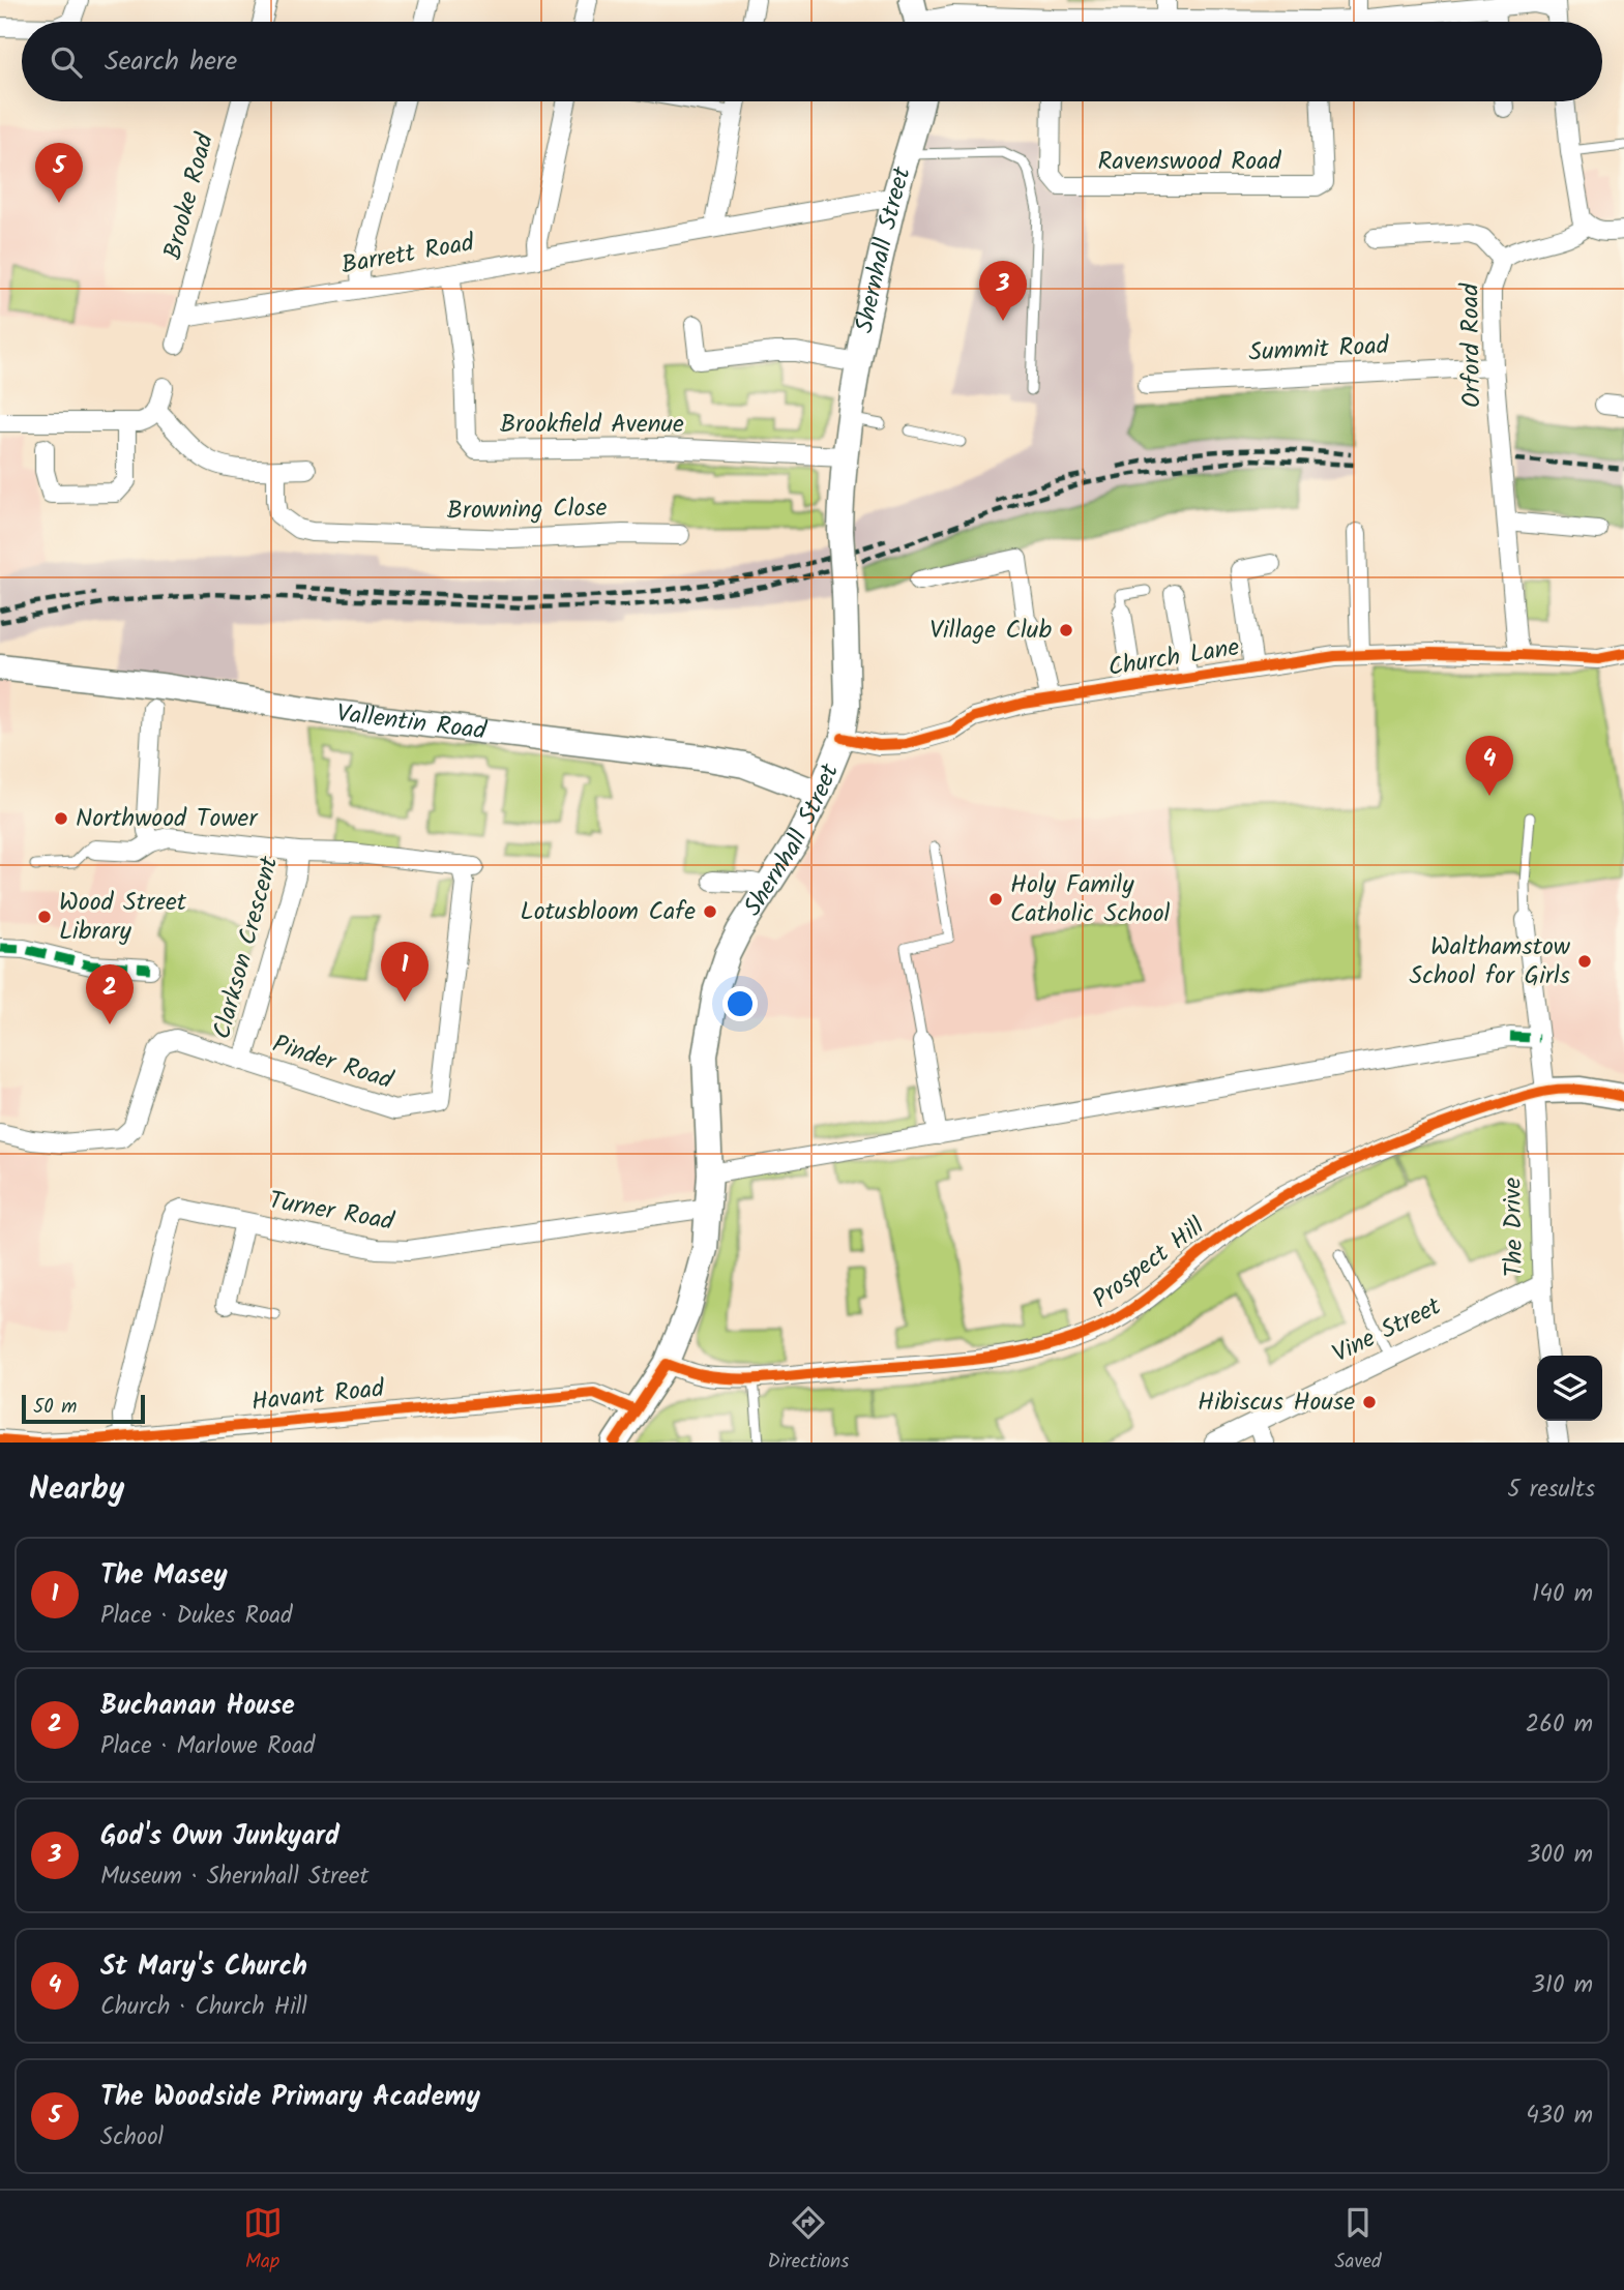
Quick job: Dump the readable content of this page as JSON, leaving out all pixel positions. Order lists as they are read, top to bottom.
{
  "streets": {
    "street": [
      "Ravenswood Road",
      "Brooke Road",
      "Shernhall Street",
      "Barrett Road",
      "Orford Road",
      "Summit Road",
      "Brookfield Avenue",
      "Browning Close",
      "Church Lane",
      "Vallentin Road",
      "Clarkson Crescent",
      "Pinder Road",
      "Turner Road",
      "The Drive",
      "Prospect Hill",
      "Vine Street",
      "Havant Road"
    ]
  },
  "crossings": [
    ["Brooke Road", "Barrett Road"],
    ["Shernhall Street", "Barrett Road"],
    ["Shernhall Street", "Brookfield Avenue"],
    ["Shernhall Street", "Church Lane"],
    ["Shernhall Street", "Vallentin Road"],
    ["Shernhall Street", "Turner Road"],
    ["Shernhall Street", "Prospect Hill"],
    ["Shernhall Street", "Havant Road"],
    ["Barrett Road", "Brookfield Avenue"],
    ["Orford Road", "Summit Road"],
    ["Orford Road", "Church Lane"],
    ["Clarkson Crescent", "Pinder Road"],
    ["Turner Road", "Havant Road"],
    ["The Drive", "Prospect Hill"],
    ["The Drive", "Vine Street"]
  ],
  "places": [
    "Village Club",
    "Northwood Tower",
    "Holy Family Catholic School",
    "Lotusbloom Cafe",
    "Wood Street Library",
    "Walthamstow School for Girls",
    "Hibiscus House"
  ],
  "scale_bar": "50 m",
  "page": {
    "search": "Search here",
    "pins": [
      "5",
      "3",
      "4",
      "1",
      "2"
    ],
    "scale": "50 m",
    "heading": ["Nearby", "5 results"],
    "list": [
      {
        "mark": "1",
        "name": "The Masey",
        "note": "Place · Dukes Road",
        "value": "140 m"
      },
      {
        "mark": "2",
        "name": "Buchanan House",
        "note": "Place · Marlowe Road",
        "value": "260 m"
      },
      {
        "mark": "3",
        "name": "God's Own Junkyard",
        "note": "Museum · Shernhall Street",
        "value": "300 m"
      },
      {
        "mark": "4",
        "name": "St Mary's Church",
        "note": "Church · Church Hill",
        "value": "310 m"
      },
      {
        "mark": "5",
        "name": "The Woodside Primary Academy",
        "note": "School",
        "value": "430 m"
      }
    ],
    "nav": ["Map", "Directions", "Saved"]
  }
}
